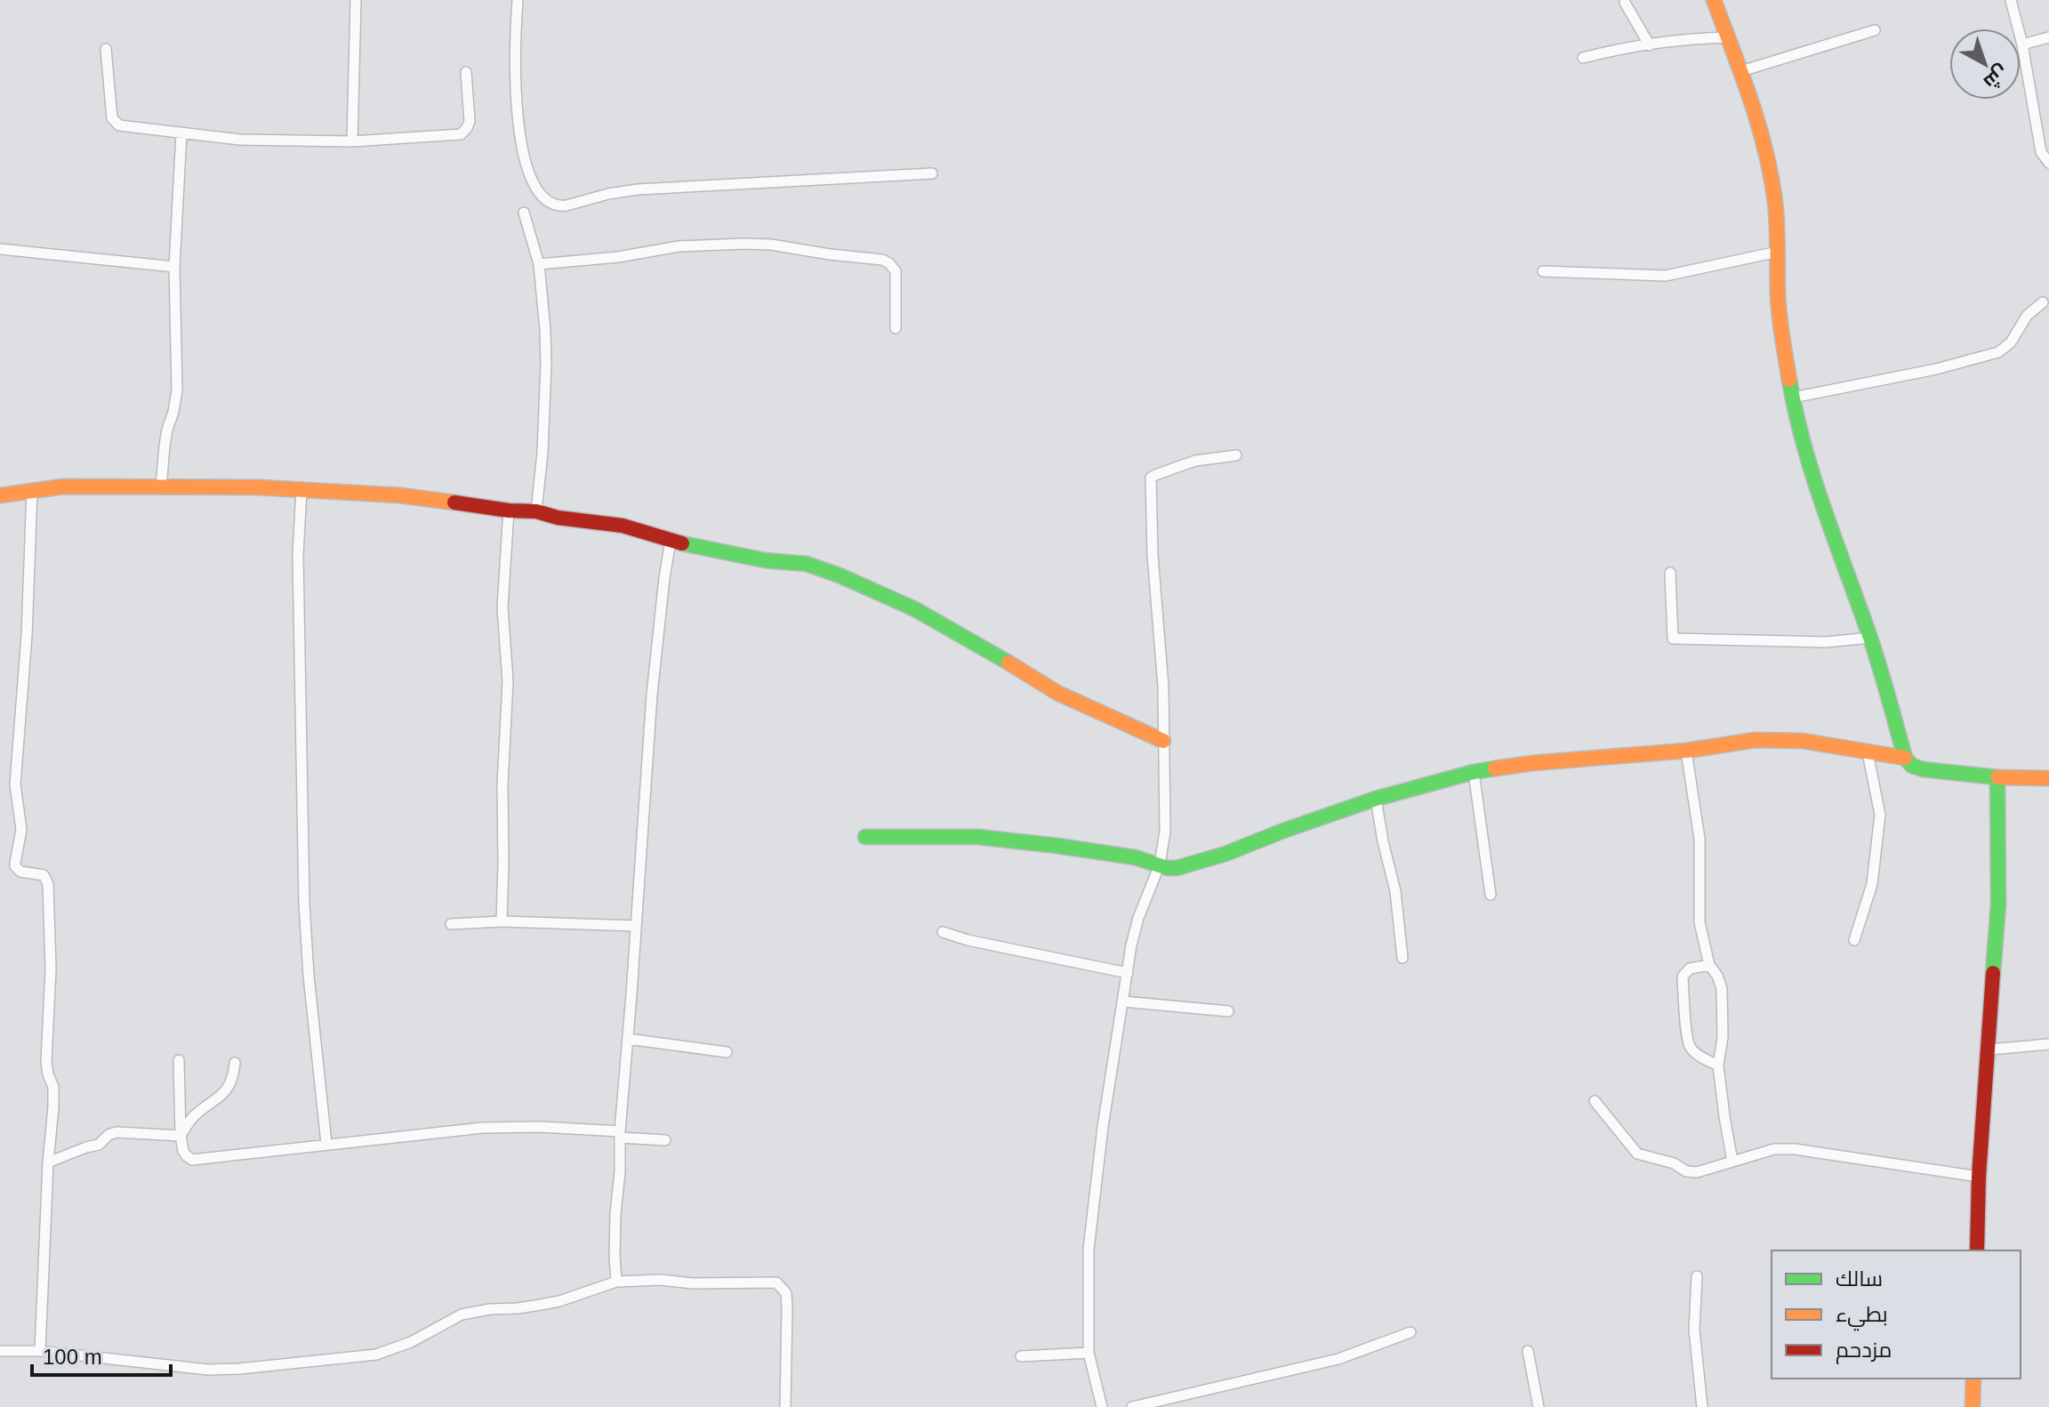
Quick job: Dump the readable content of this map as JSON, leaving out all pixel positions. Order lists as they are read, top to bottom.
{
  "legend": ["سالك", "بطيء", "مزدحم"],
  "scale_bar": "100 m",
  "north": "bottom right"
}
